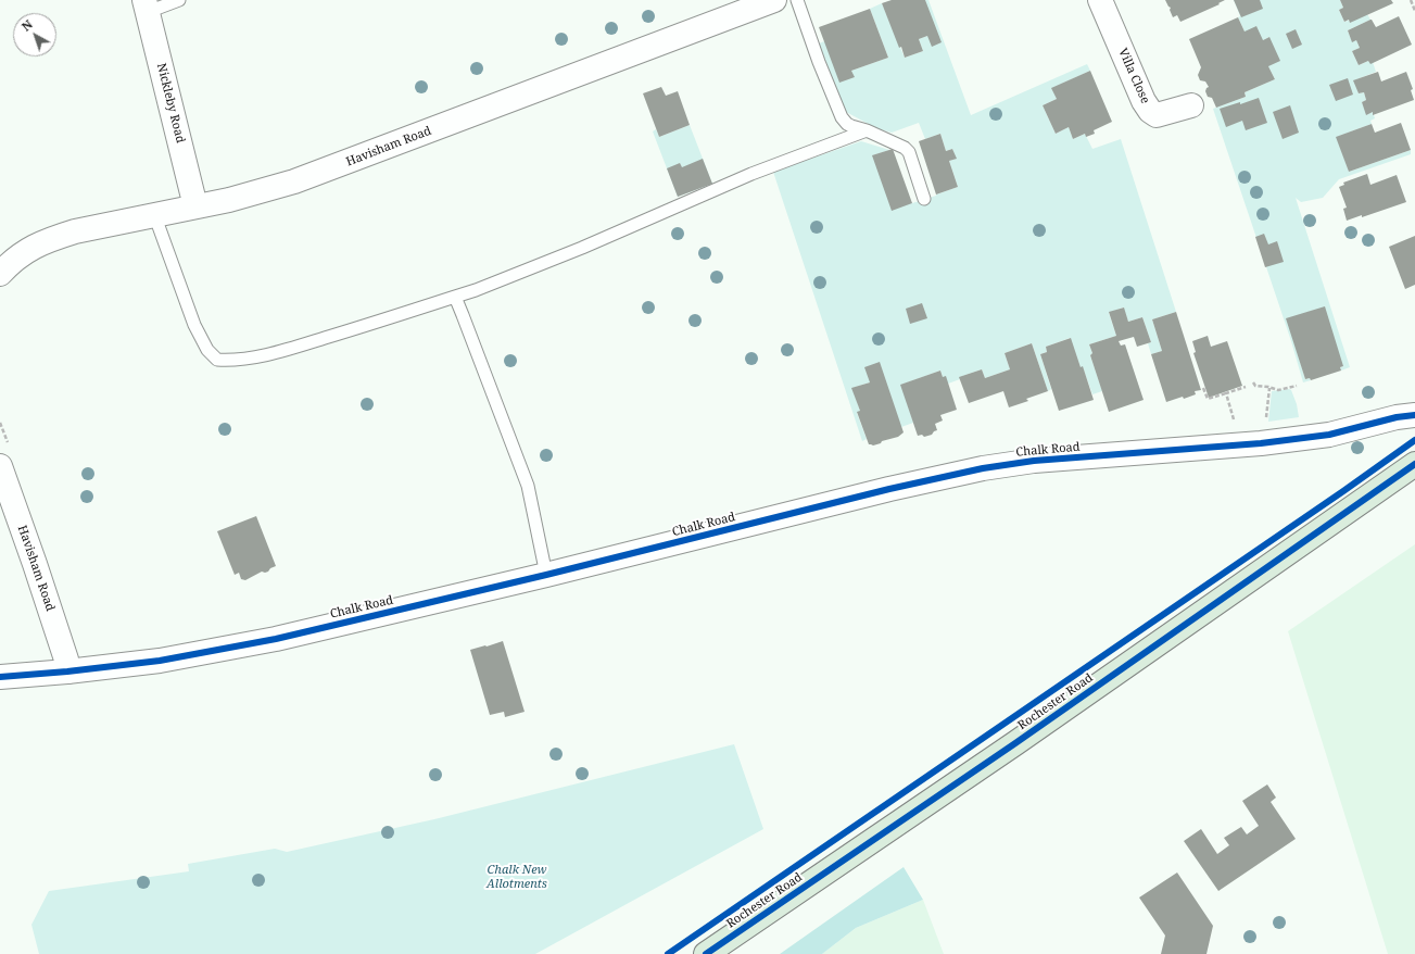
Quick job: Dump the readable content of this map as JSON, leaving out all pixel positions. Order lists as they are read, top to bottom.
{
  "streets": {
    "main road": ["Rochester Road"],
    "street": [
      "Villa Close",
      "Nickleby Road",
      "Havisham Road",
      "Chalk Road"
    ]
  },
  "crossings": [
    ["Nickleby Road", "Havisham Road"],
    ["Havisham Road", "Chalk Road"]
  ],
  "parks": ["Chalk New Allotments"],
  "north": "top left"
}
